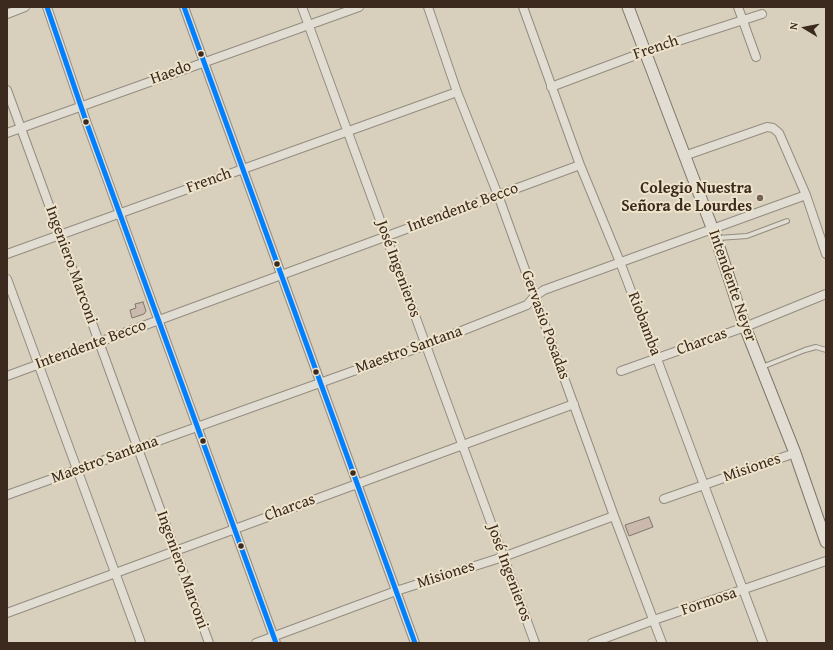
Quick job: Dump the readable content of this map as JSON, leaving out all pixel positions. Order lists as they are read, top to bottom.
{
  "streets": {
    "street": [
      "French",
      "Haedo",
      "Intendente Becco",
      "Ingeniero Marconi",
      "José Ingenieros",
      "Intendente Neyer",
      "Riobamba",
      "Gervasio Posadas",
      "Charcas",
      "Maestro Santana",
      "Misiones",
      "Formosa"
    ]
  },
  "crossings": [
    ["French", "Ingeniero Marconi"],
    ["French", "José Ingenieros"],
    ["French", "Intendente Neyer"],
    ["French", "Riobamba"],
    ["French", "Gervasio Posadas"],
    ["Haedo", "Ingeniero Marconi"],
    ["Haedo", "José Ingenieros"],
    ["Intendente Becco", "Ingeniero Marconi"],
    ["Intendente Becco", "José Ingenieros"],
    ["Intendente Becco", "Riobamba"],
    ["Intendente Becco", "Gervasio Posadas"],
    ["Ingeniero Marconi", "Charcas"],
    ["Ingeniero Marconi", "Maestro Santana"],
    ["José Ingenieros", "Charcas"],
    ["José Ingenieros", "Maestro Santana"],
    ["José Ingenieros", "Misiones"],
    ["Intendente Neyer", "Charcas"],
    ["Intendente Neyer", "Maestro Santana"],
    ["Intendente Neyer", "Misiones"],
    ["Riobamba", "Charcas"],
    ["Riobamba", "Maestro Santana"],
    ["Riobamba", "Misiones"],
    ["Riobamba", "Formosa"],
    ["Gervasio Posadas", "Charcas"],
    ["Gervasio Posadas", "Maestro Santana"],
    ["Gervasio Posadas", "Misiones"],
    ["Gervasio Posadas", "Formosa"]
  ],
  "places": ["Colegio Nuestra Señora de Lourdes"],
  "north": "left"
}
